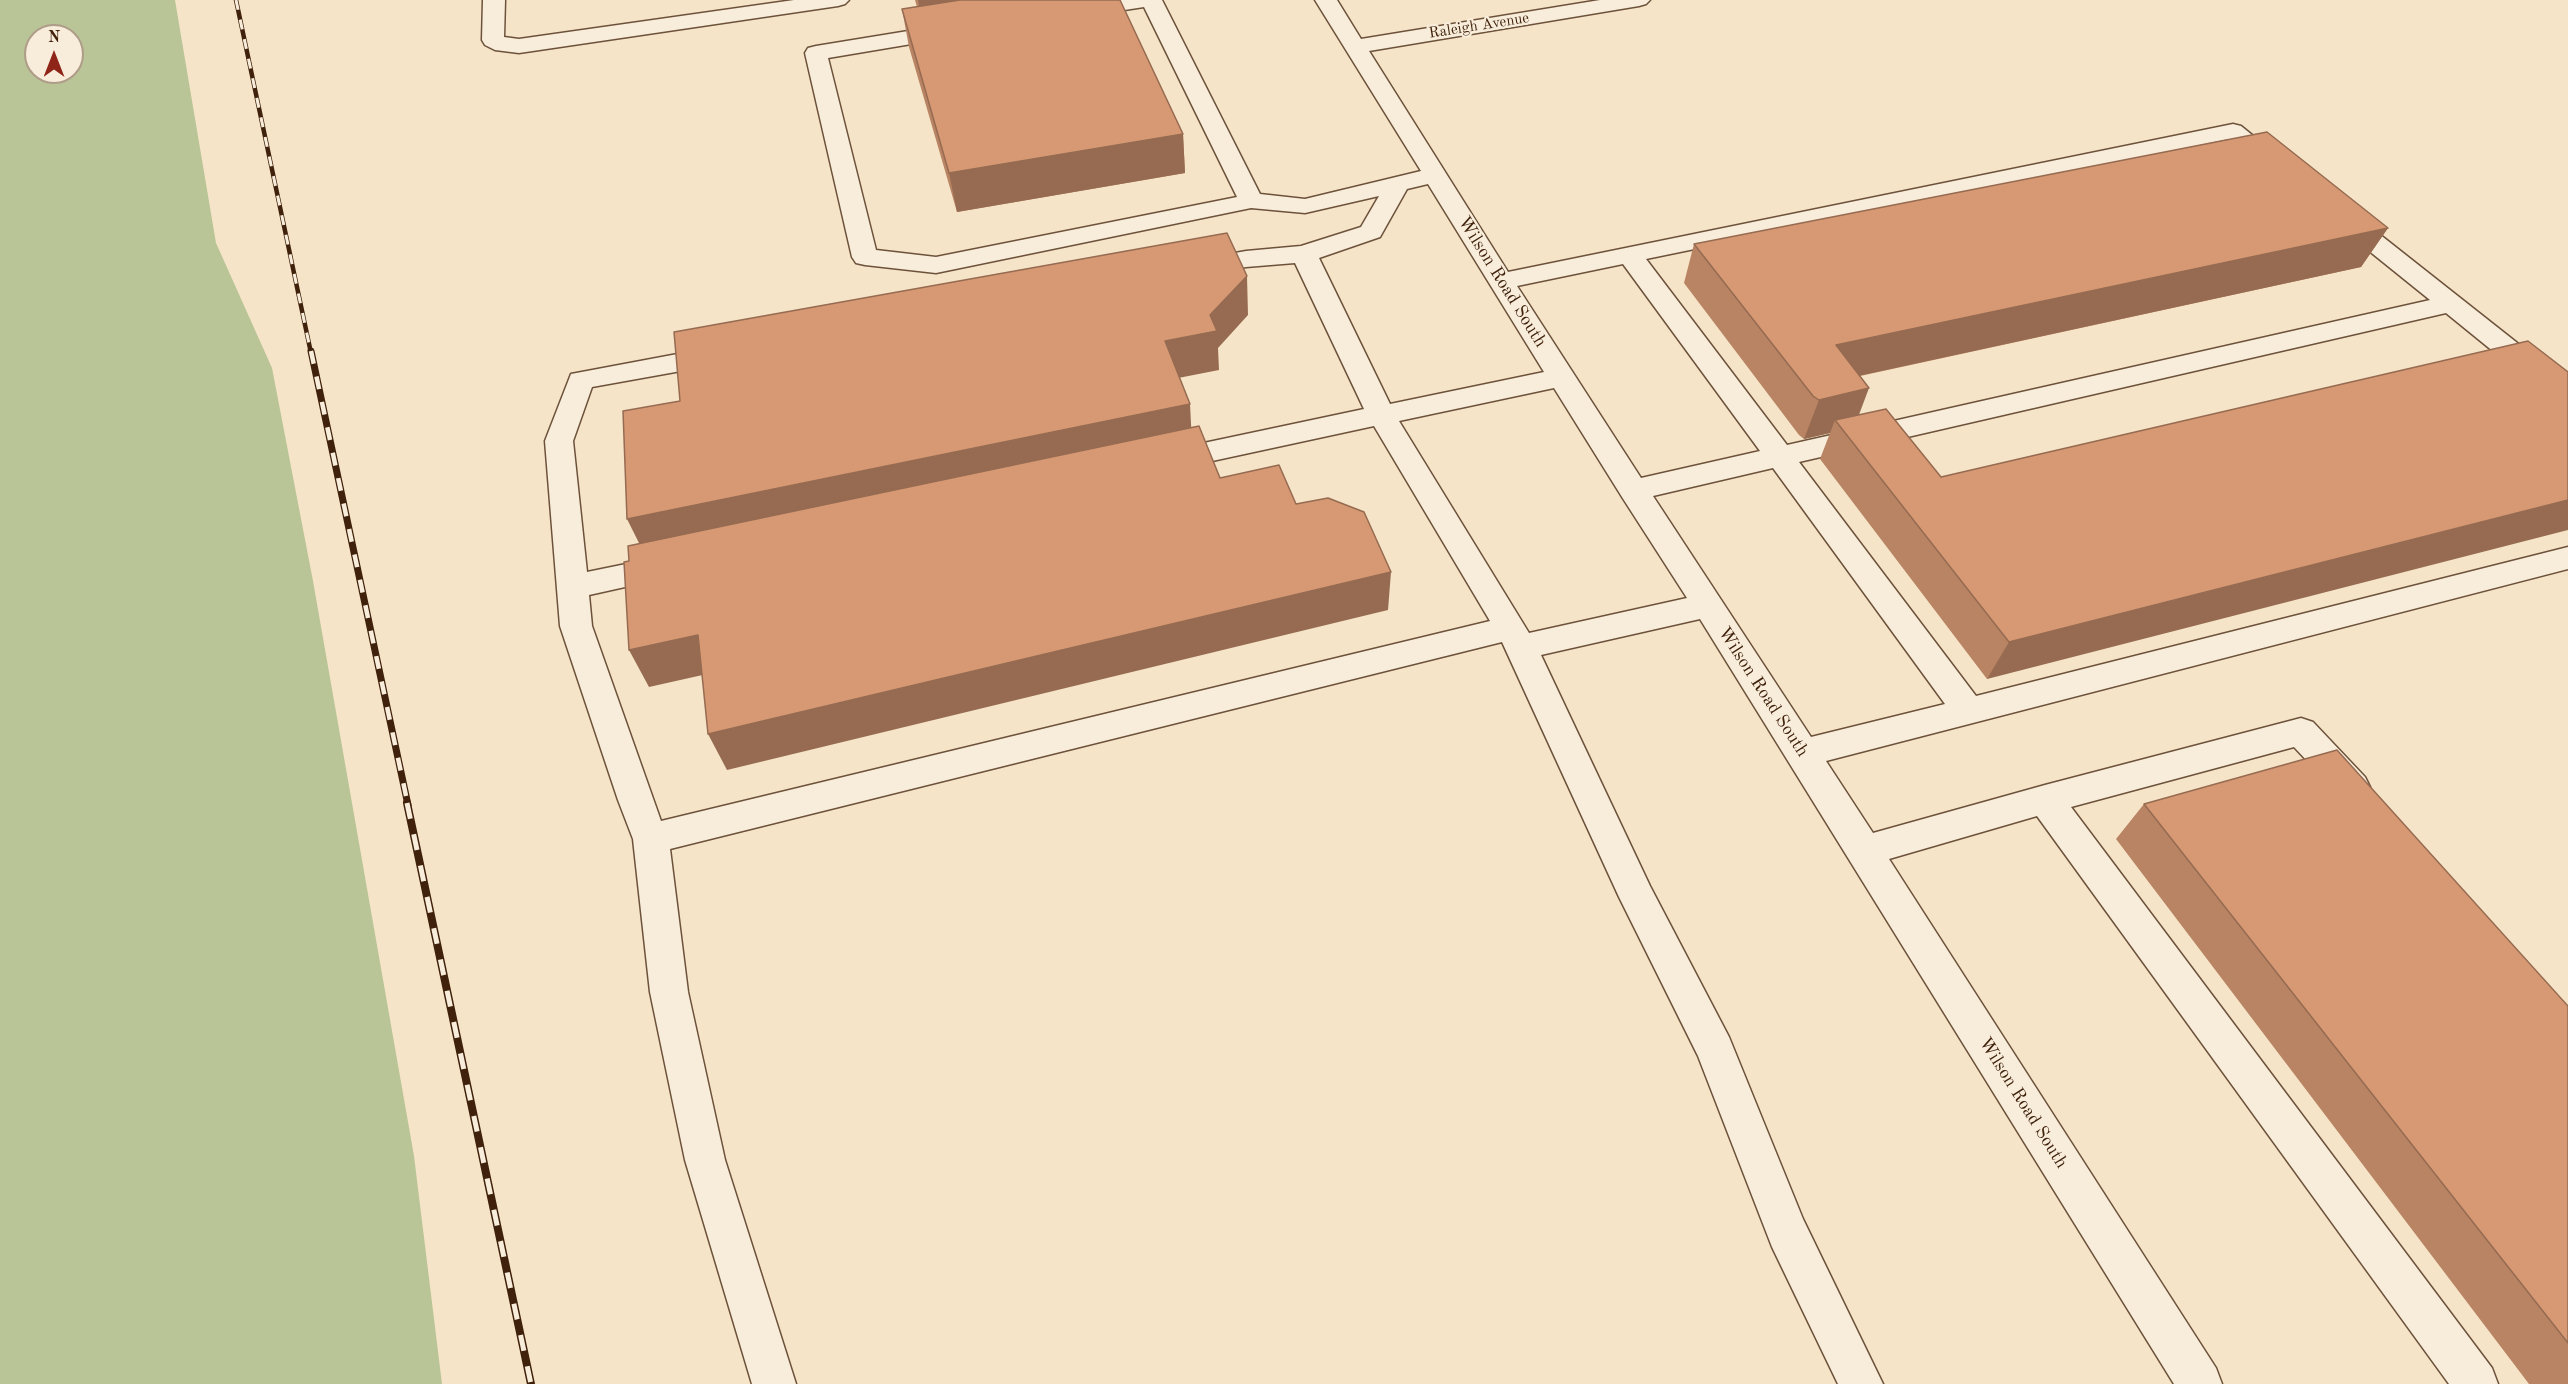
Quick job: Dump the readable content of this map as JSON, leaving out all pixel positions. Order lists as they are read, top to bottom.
{
  "streets": {
    "street": ["Raleigh Avenue", "Wilson Road South"]
  },
  "crossings": [
    ["Raleigh Avenue", "Wilson Road South"]
  ],
  "north": "top"
}
